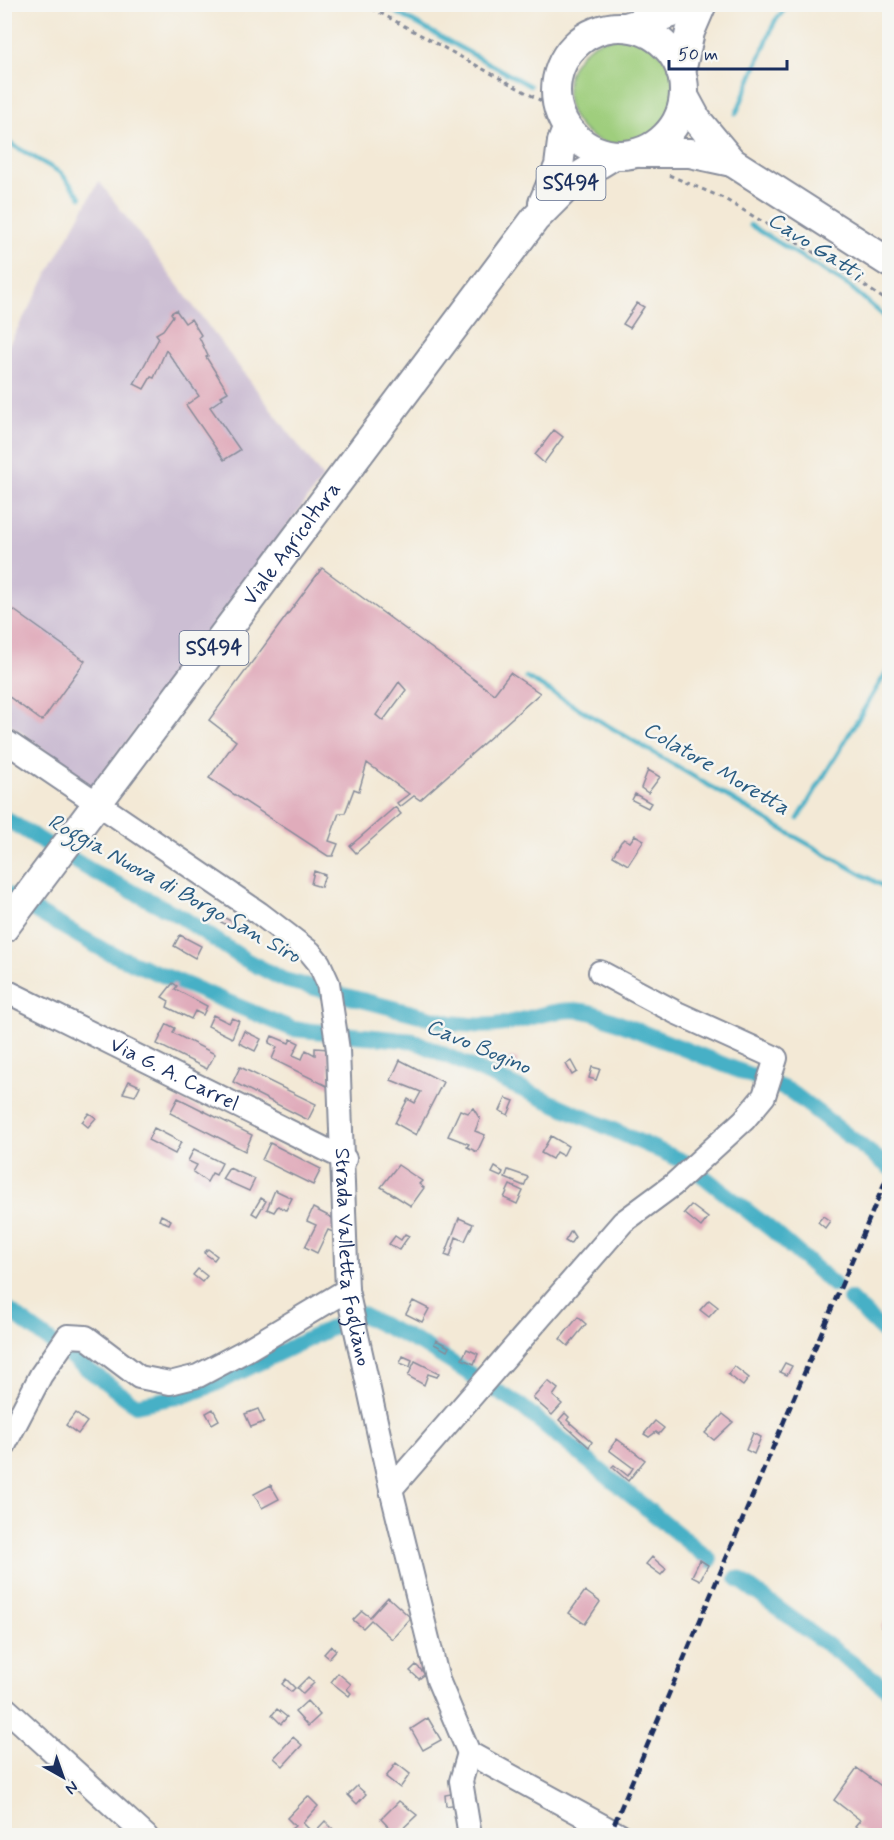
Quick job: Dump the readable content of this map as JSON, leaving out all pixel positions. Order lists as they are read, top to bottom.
{
  "streets": {
    "main road": ["SS494", "Viale Agricoltura"],
    "street": ["Via G. A. Carrel", "Strada Valletta Fogliano"]
  },
  "crossings": [
    ["Viale Agricoltura", "Strada Valletta Fogliano"],
    ["Via G. A. Carrel", "Strada Valletta Fogliano"]
  ],
  "water": [
    "Cavo Gatti",
    "Colatore Moretta",
    "Roggia Nuova di Borgo San Siro",
    "Cavo Bogino"
  ],
  "scale_bar": "50 m",
  "north": "bottom right"
}
